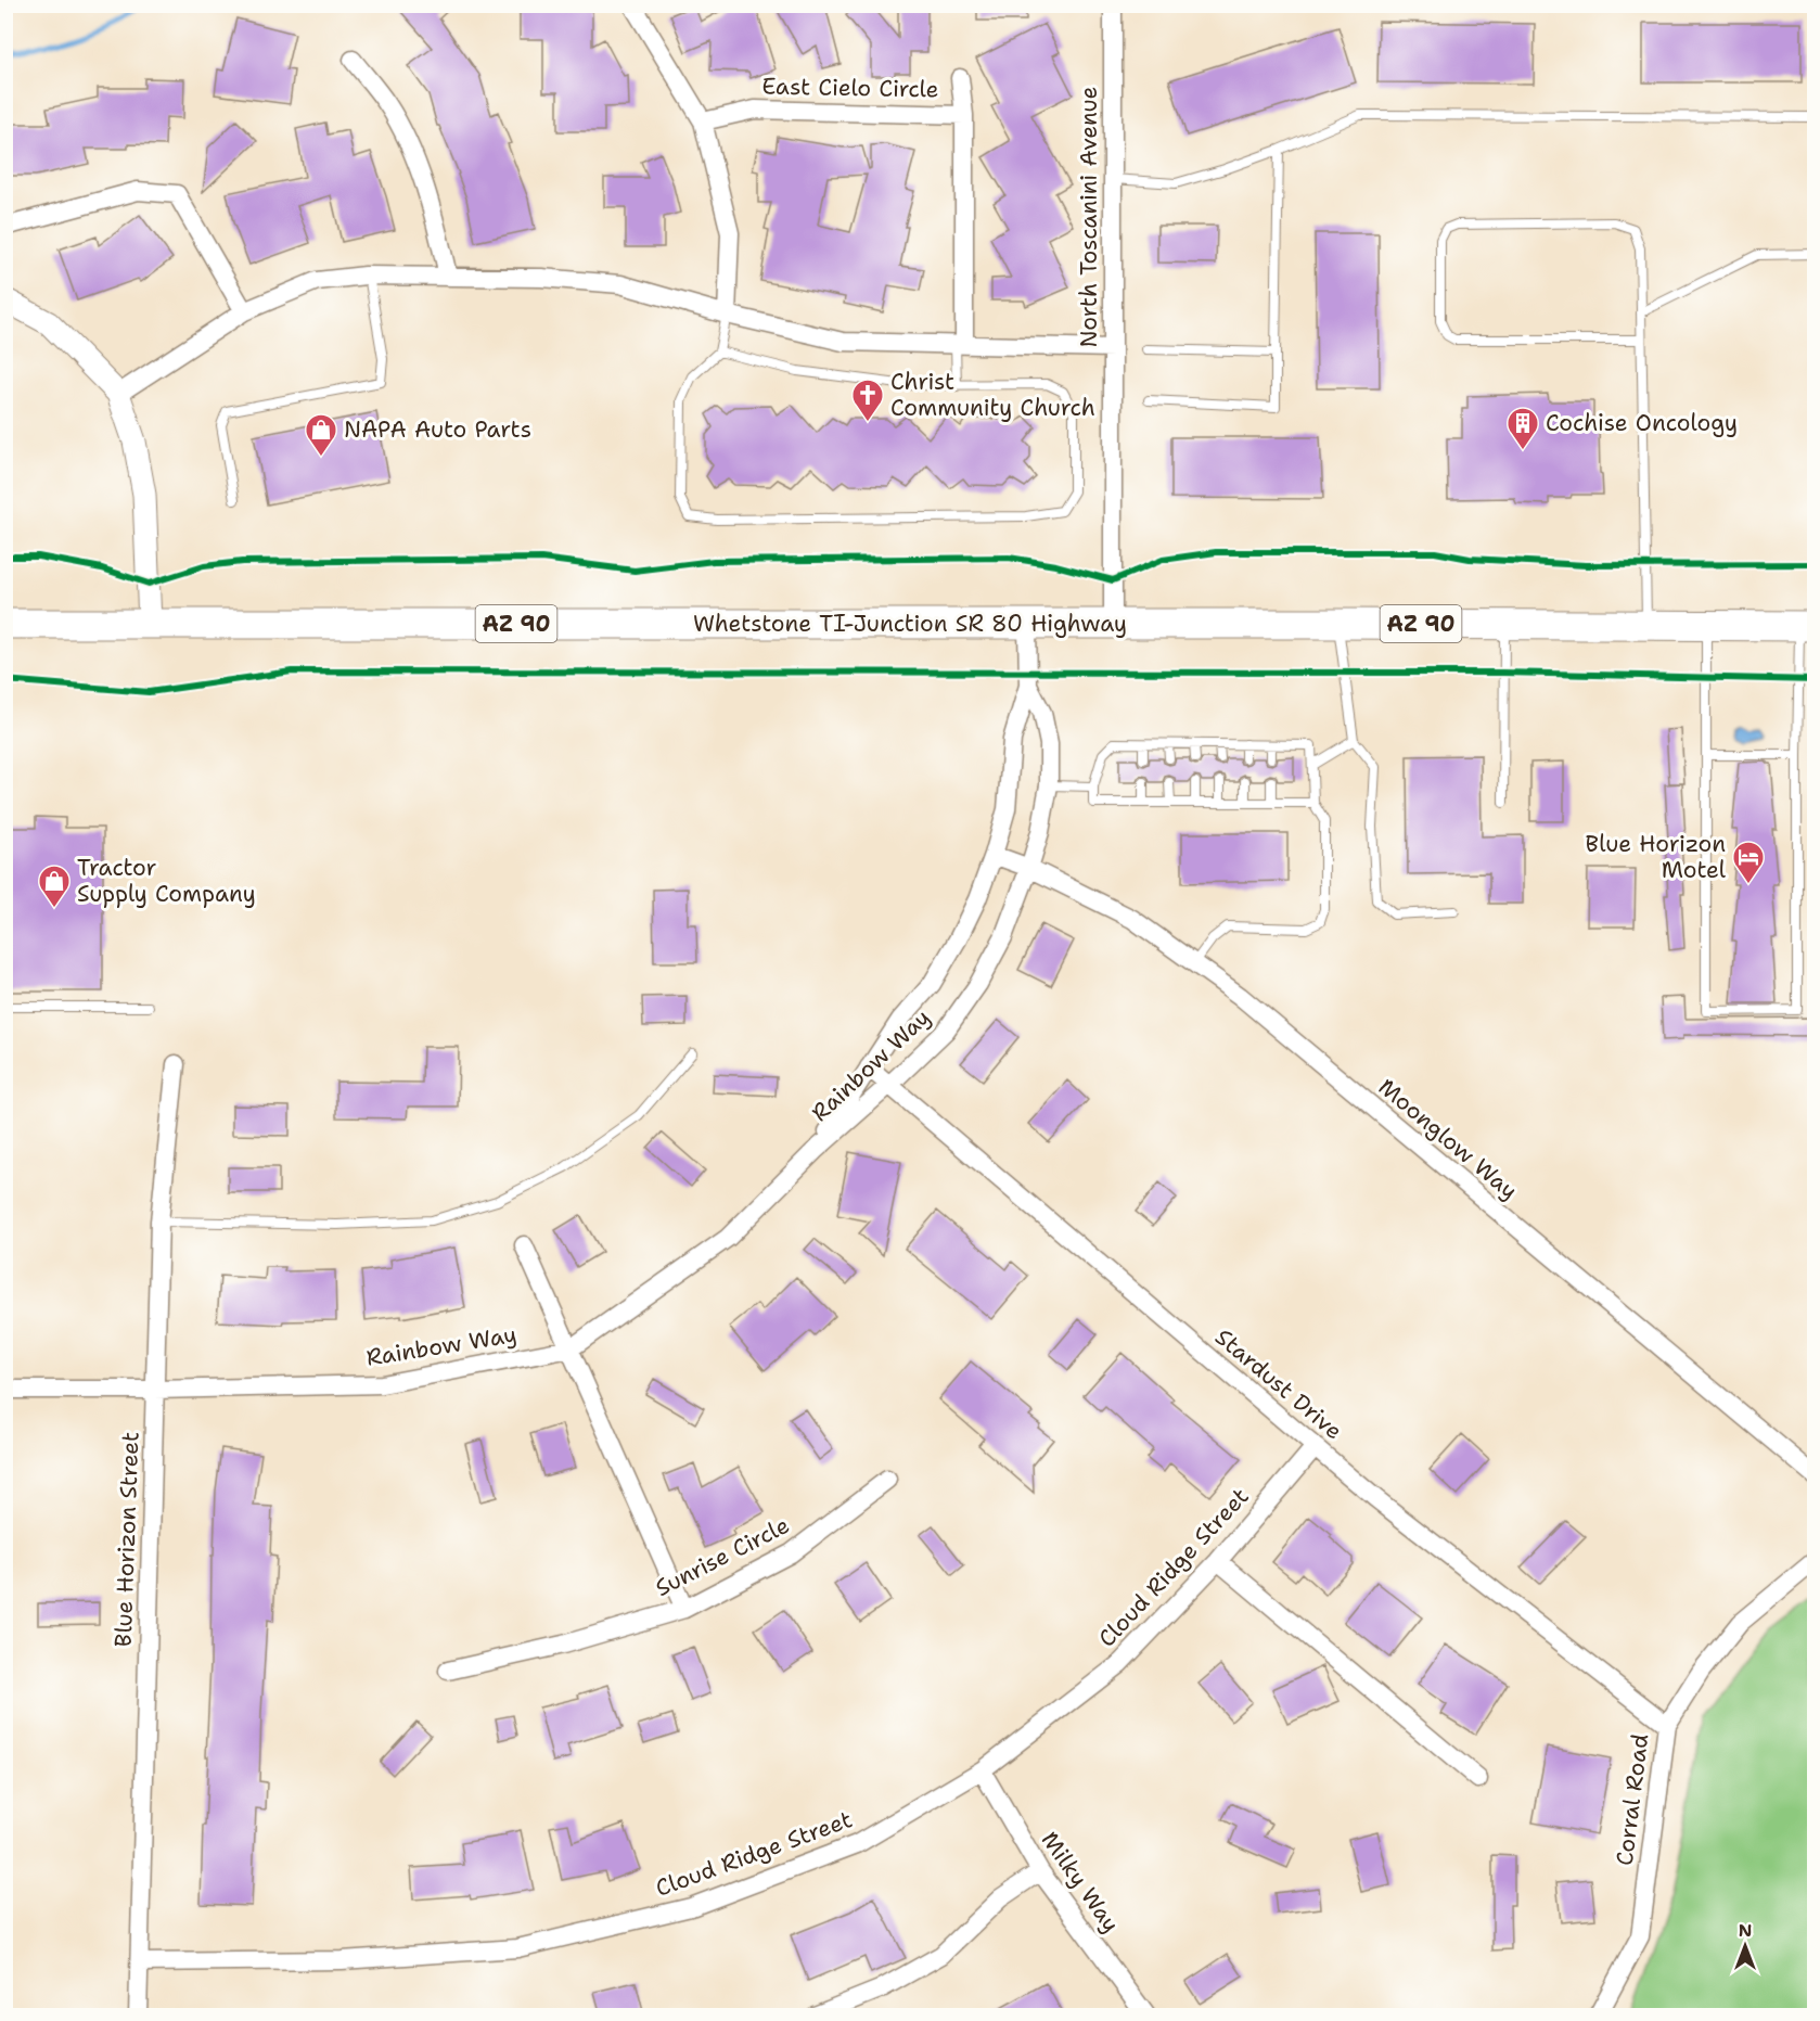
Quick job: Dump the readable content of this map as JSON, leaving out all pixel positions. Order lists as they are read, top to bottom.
{
  "streets": {
    "highway": ["AZ 90", "Whetstone TI-Junction SR 80 Highway"],
    "street": [
      "East Cielo Circle",
      "North Toscanini Avenue",
      "Rainbow Way",
      "Moonglow Way",
      "Stardust Drive",
      "Blue Horizon Street",
      "Sunrise Circle",
      "Cloud Ridge Street",
      "Corral Road",
      "Milky Way"
    ]
  },
  "crossings": [
    ["North Toscanini Avenue", "Whetstone TI-Junction SR 80 Highway"],
    ["Whetstone TI-Junction SR 80 Highway", "Rainbow Way"],
    ["Rainbow Way", "Moonglow Way"],
    ["Rainbow Way", "Stardust Drive"],
    ["Rainbow Way", "Blue Horizon Street"],
    ["Stardust Drive", "Cloud Ridge Street"],
    ["Stardust Drive", "Corral Road"],
    ["Blue Horizon Street", "Cloud Ridge Street"],
    ["Cloud Ridge Street", "Milky Way"]
  ],
  "places": {
    "church": ["Christ Community Church"],
    "building": ["Cochise Oncology"],
    "shop": ["NAPA Auto Parts", "Tractor Supply Company"],
    "hotel": ["Blue Horizon Motel"]
  },
  "north": "top"
}
